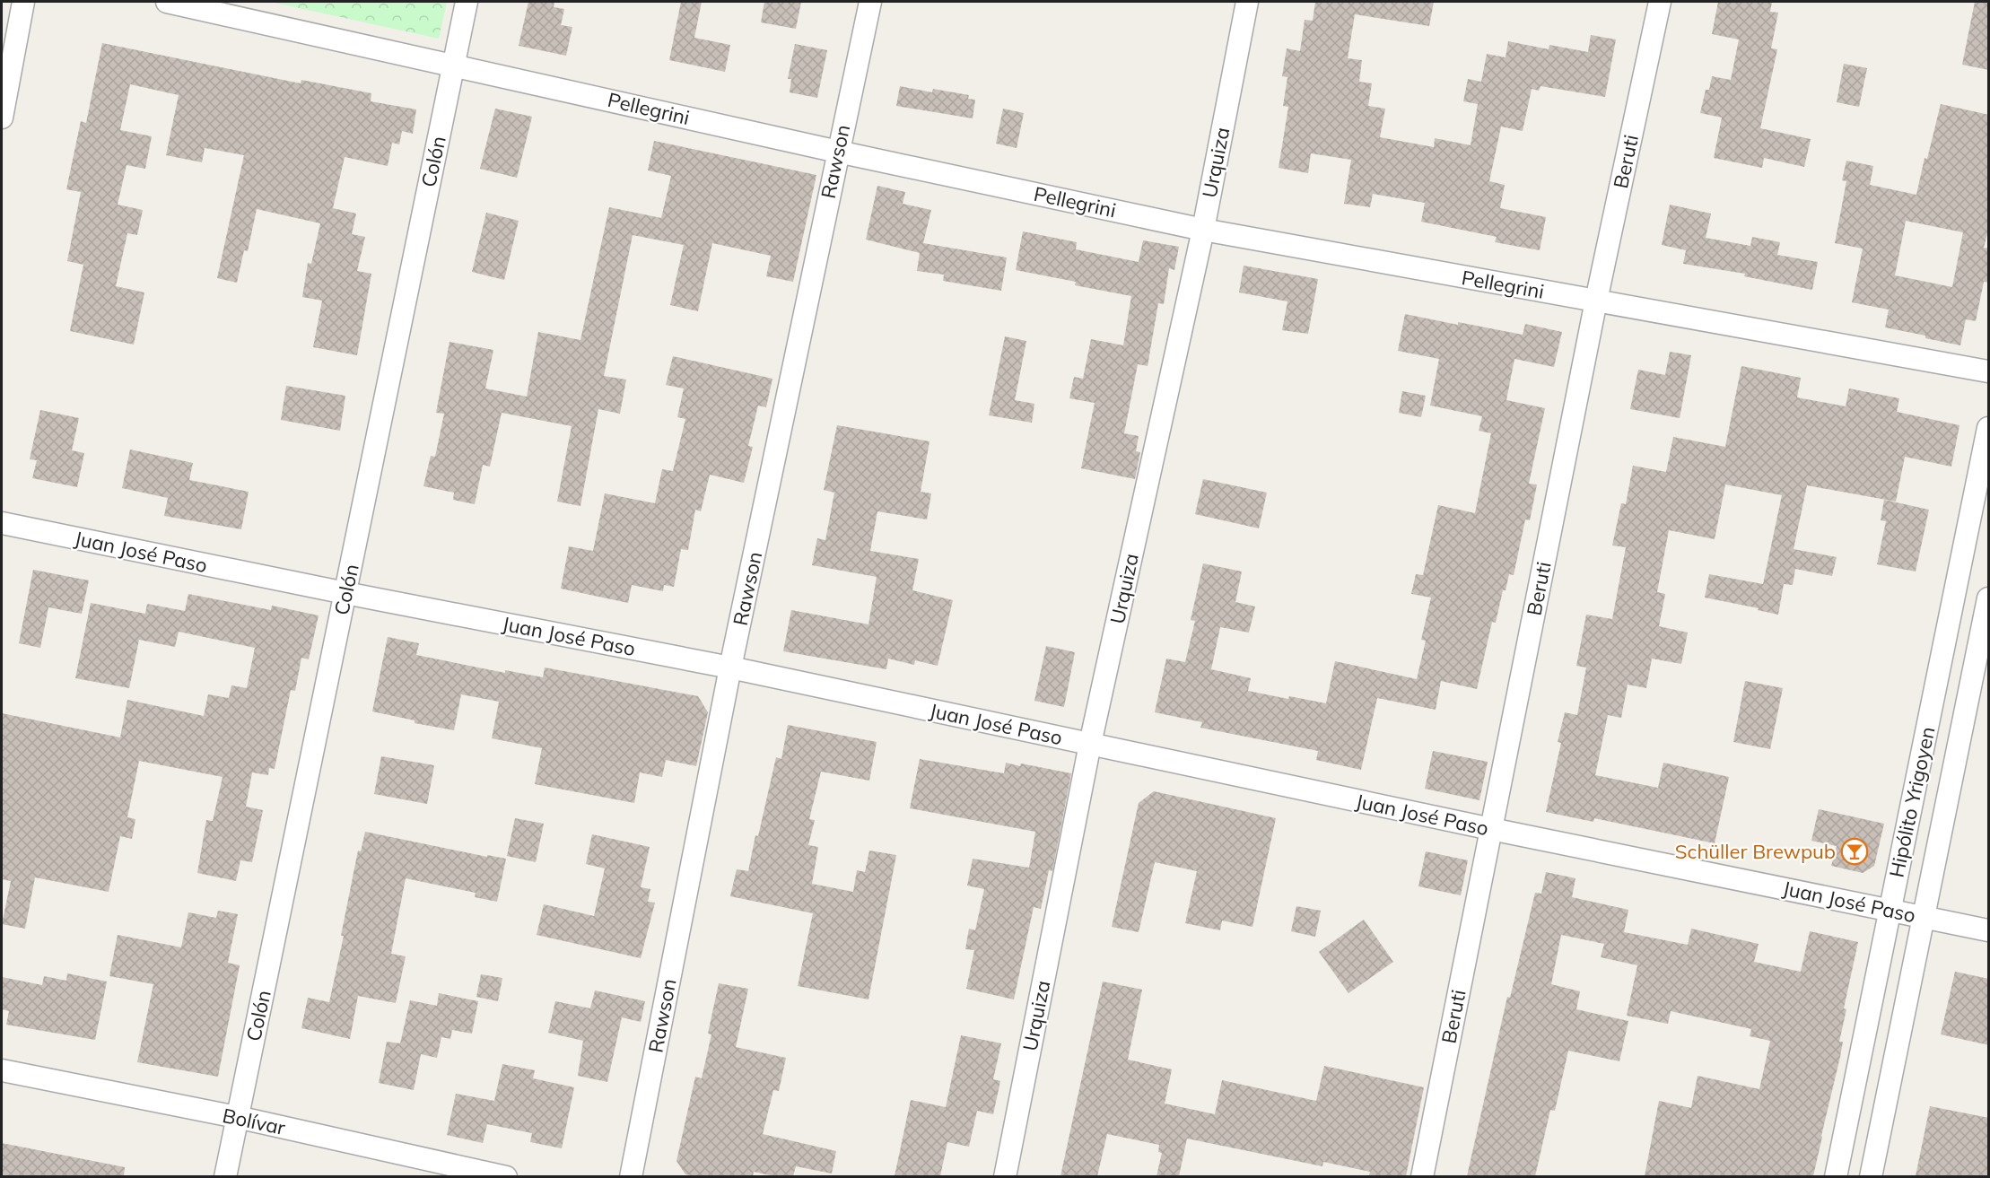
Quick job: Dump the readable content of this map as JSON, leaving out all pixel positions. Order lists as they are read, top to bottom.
{
  "streets": {
    "street": [
      "Pellegrini",
      "Colón",
      "Rawson",
      "Beruti",
      "Urquiza",
      "Juan José Paso",
      "Hipólito Yrigoyen",
      "Bolívar"
    ]
  },
  "crossings": [
    ["Pellegrini", "Colón"],
    ["Pellegrini", "Rawson"],
    ["Pellegrini", "Beruti"],
    ["Pellegrini", "Urquiza"],
    ["Colón", "Juan José Paso"],
    ["Colón", "Bolívar"],
    ["Rawson", "Juan José Paso"],
    ["Beruti", "Juan José Paso"],
    ["Urquiza", "Juan José Paso"],
    ["Juan José Paso", "Hipólito Yrigoyen"]
  ],
  "places": {
    "bar": ["Schüller Brewpub"]
  }
}
